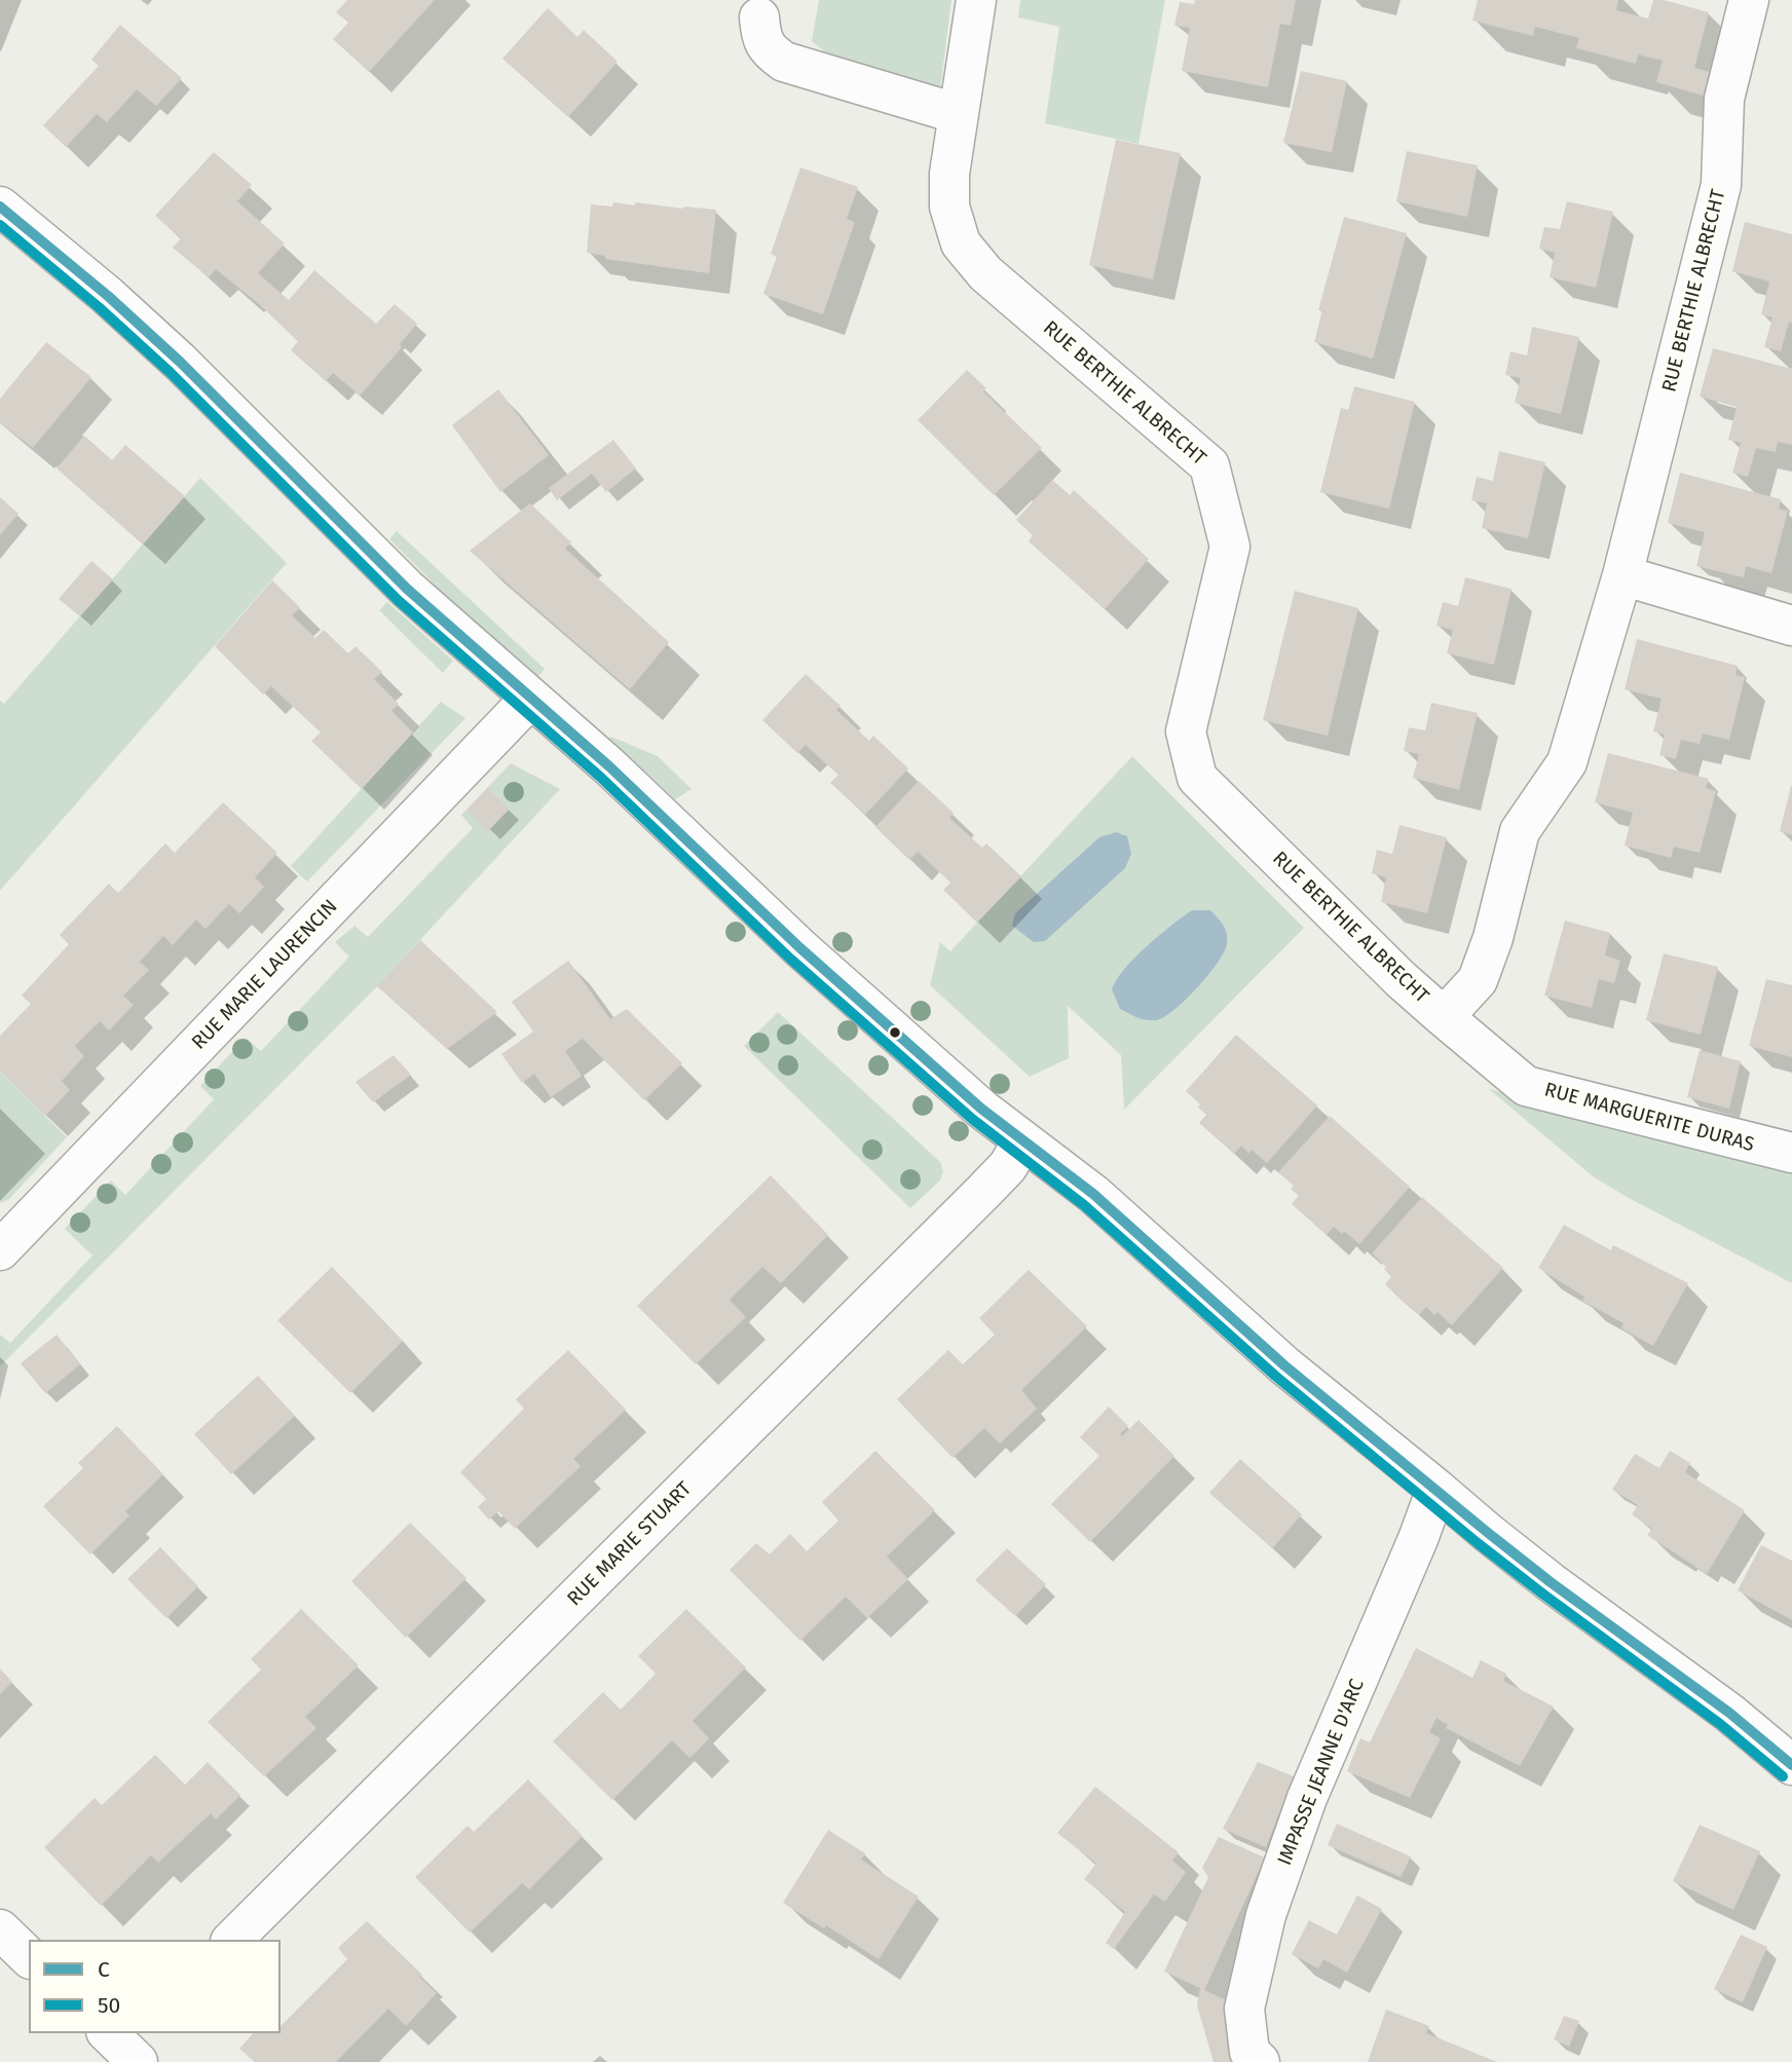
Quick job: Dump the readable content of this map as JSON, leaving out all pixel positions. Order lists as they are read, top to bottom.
{
  "streets": {
    "street": [
      "RUE BERTHIE ALBRECHT",
      "RUE MARIE LAURENCIN",
      "RUE MARGUERITE DURAS",
      "RUE MARIE STUART",
      "IMPASSE JEANNE D'ARC"
    ]
  },
  "crossings": [
    ["RUE BERTHIE ALBRECHT", "RUE MARGUERITE DURAS"]
  ],
  "lines": ["transit line C", "transit line 50"],
  "legend": ["C", "50"]
}
